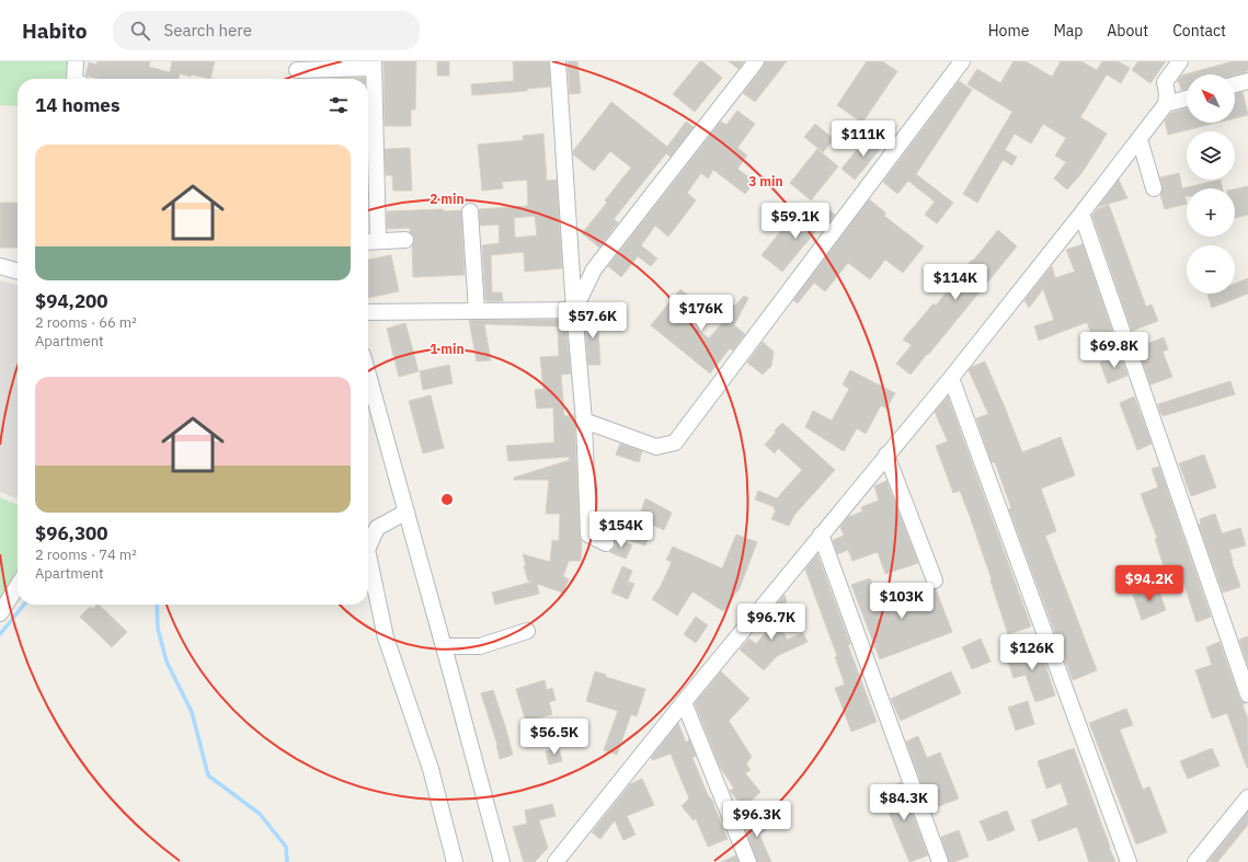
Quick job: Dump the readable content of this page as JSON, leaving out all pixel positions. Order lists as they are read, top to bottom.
{
  "north": "top left",
  "page": {
    "header": "Habito",
    "search": "Search here",
    "nav": [
      "Home",
      "Map",
      "About",
      "Contact"
    ],
    "map_buttons": ["+", "−"],
    "heading": "14 homes",
    "price": [
      "$111K",
      "$59.1K",
      "$114K",
      "$176K",
      "$57.6K",
      "$69.8K",
      "$154K",
      "$94.2K",
      "$103K",
      "$96.7K",
      "$126K",
      "$56.5K",
      "$84.3K",
      "$96.3K"
    ],
    "list": [
      {
        "name": "$94,200",
        "note": "2 rooms · 66 m² · Apartment"
      },
      {
        "name": "$96,300",
        "note": "2 rooms · 74 m² · Apartment"
      }
    ]
  },
  "rings": ["3 min", "2 min", "1 min"]
}
